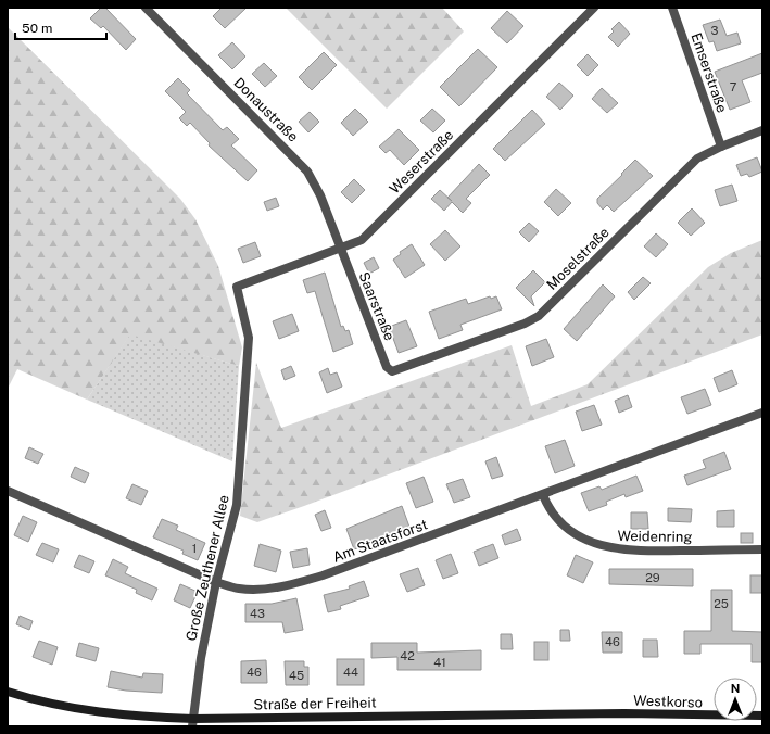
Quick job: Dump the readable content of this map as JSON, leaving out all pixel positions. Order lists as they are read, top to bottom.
{
  "streets": {
    "street": [
      "Emserstraße",
      "Donaustraße",
      "Weserstraße",
      "Moselstraße",
      "Saarstraße",
      "Weidenring",
      "Am Staatsforst",
      "Große Zeuthener Allee",
      "Westkorso",
      "Straße der Freiheit"
    ]
  },
  "crossings": [
    ["Emserstraße", "Moselstraße"],
    ["Donaustraße", "Weserstraße"],
    ["Donaustraße", "Saarstraße"],
    ["Weserstraße", "Saarstraße"],
    ["Weserstraße", "Große Zeuthener Allee"],
    ["Moselstraße", "Saarstraße"],
    ["Weidenring", "Am Staatsforst"],
    ["Am Staatsforst", "Große Zeuthener Allee"],
    ["Große Zeuthener Allee", "Straße der Freiheit"],
    ["Westkorso", "Straße der Freiheit"]
  ],
  "house_numbers": [
    "3",
    "7",
    "1",
    "29",
    "25",
    "43",
    "46",
    "42",
    "41",
    "46",
    "44",
    "45"
  ],
  "scale_bar": "50 m",
  "north": "top"
}
